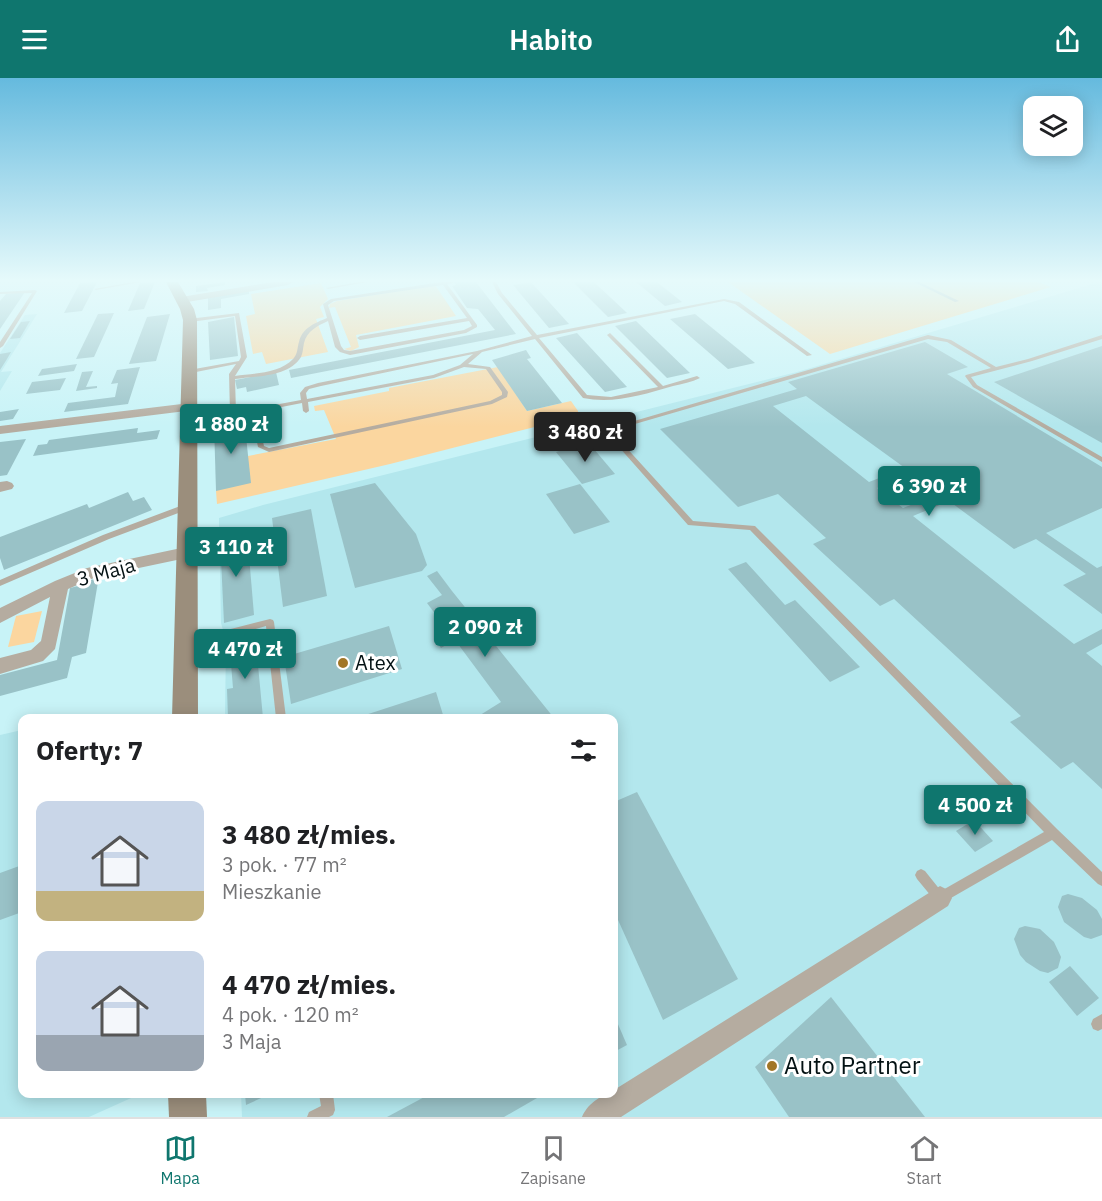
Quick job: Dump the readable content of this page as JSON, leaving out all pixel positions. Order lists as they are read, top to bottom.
{
  "streets": {
    "street": ["3 Maja"]
  },
  "places": ["Atex", "Auto Partner"],
  "page": {
    "header": "Habito",
    "price": [
      "1 880 zł",
      "3 480 zł",
      "6 390 zł",
      "3 110 zł",
      "2 090 zł",
      "4 470 zł",
      "4 500 zł"
    ],
    "heading": "Oferty: 7",
    "list": [
      {
        "name": "3 480 zł/mies.",
        "note": "3 pok. · 77 m² · Mieszkanie"
      },
      {
        "name": "4 470 zł/mies.",
        "note": "4 pok. · 120 m² · 3 Maja"
      }
    ],
    "tabs": ["Mapa", "Zapisane", "Start"]
  }
}
